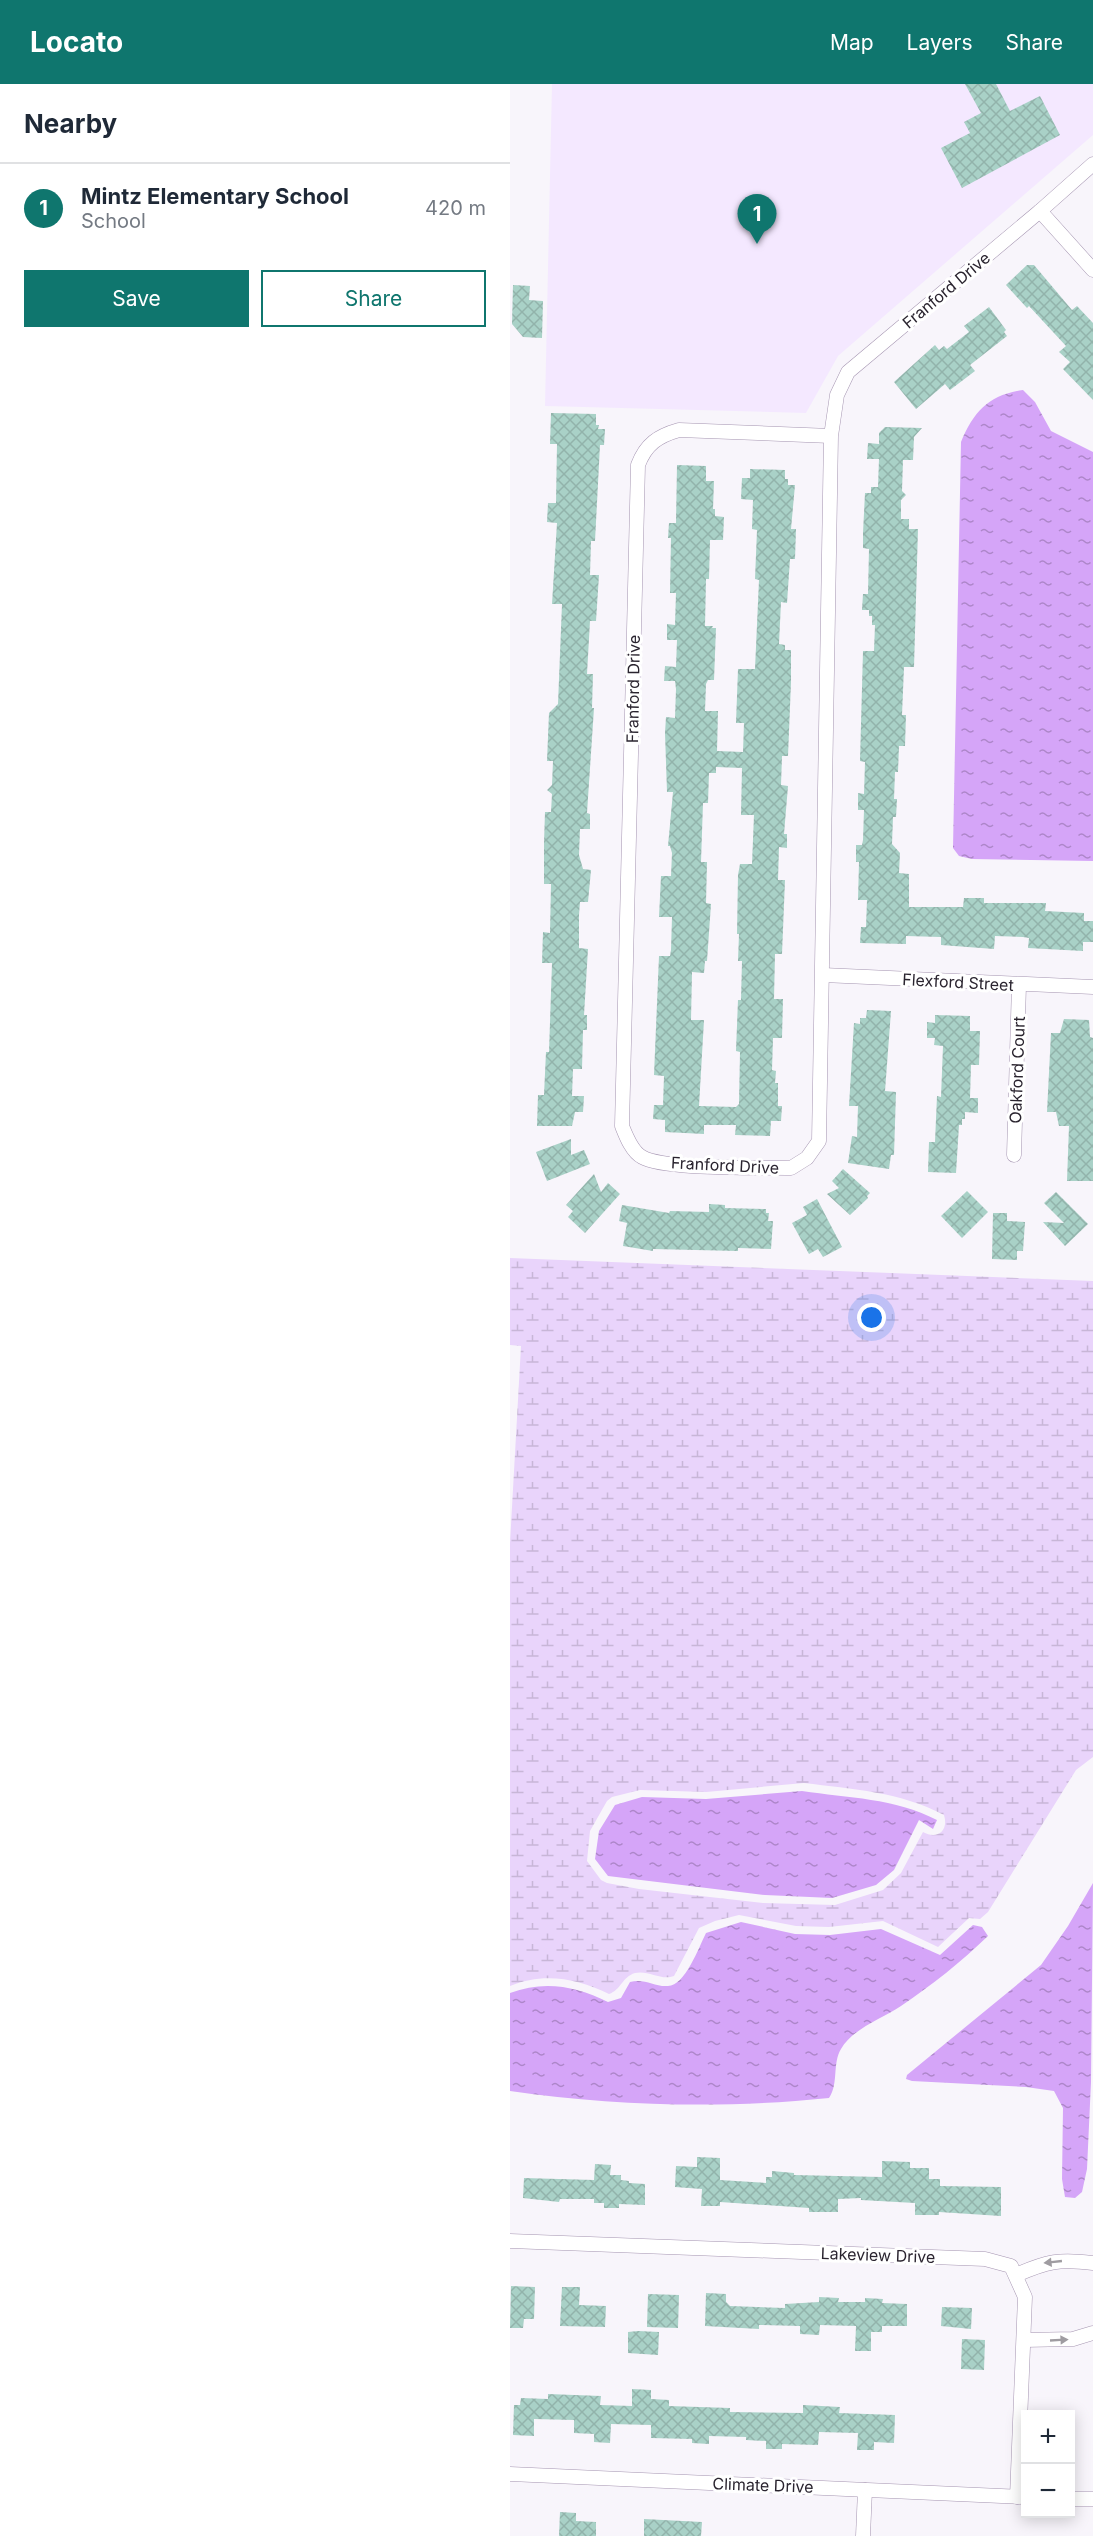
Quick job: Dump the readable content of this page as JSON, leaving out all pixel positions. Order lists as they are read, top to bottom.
{
  "streets": {
    "street": [
      "Franford Drive",
      "Flexford Street",
      "Oakford Court",
      "Lakeview Drive",
      "Climate Drive"
    ]
  },
  "crossings": [
    ["Franford Drive", "Flexford Street"],
    ["Flexford Street", "Oakford Court"]
  ],
  "page": {
    "header": "Locato",
    "nav": ["Map", "Layers", "Share"],
    "heading": "Nearby",
    "list": [
      {
        "mark": "1",
        "name": "Mintz Elementary School",
        "note": "School",
        "value": "420 m"
      }
    ],
    "pins": "1",
    "buttons": ["Save", "Share"],
    "map_buttons": ["+", "−"]
  }
}
